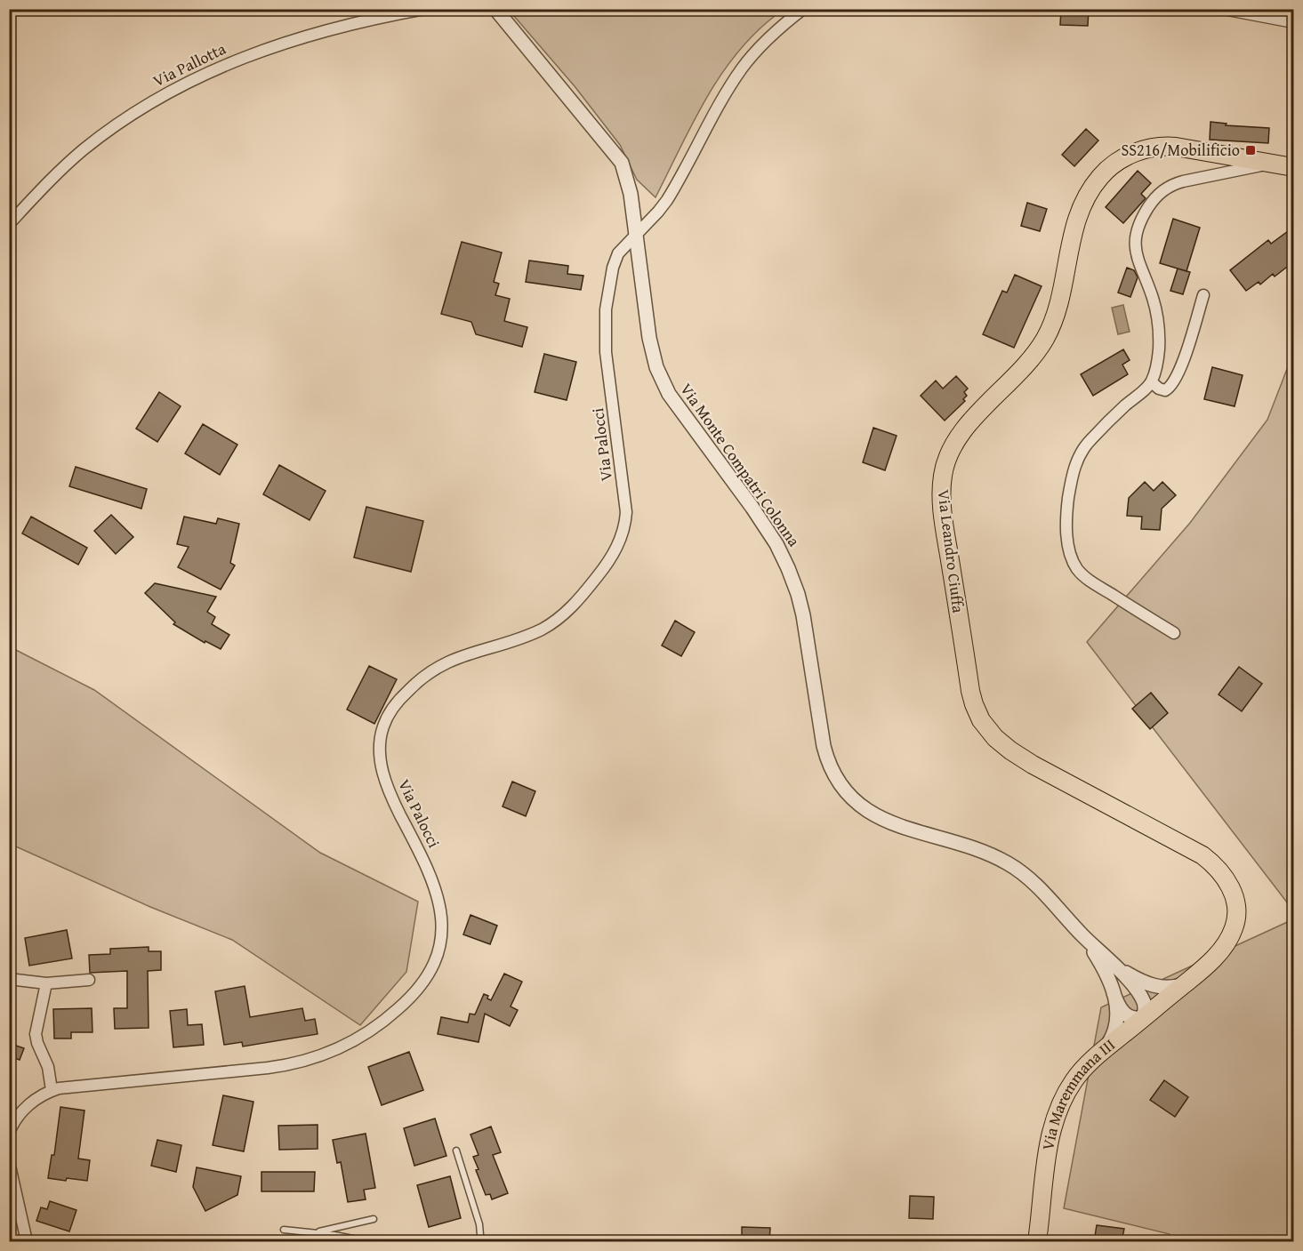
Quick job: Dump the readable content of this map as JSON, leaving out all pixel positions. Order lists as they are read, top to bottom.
{
  "streets": {
    "main road": ["Via Leandro Ciuffa", "Via Maremmana III"],
    "street": ["Via Pallotta", "Via Palocci", "Via Monte Compatri Colonna"]
  },
  "crossings": [
    ["Via Palocci", "Via Monte Compatri Colonna"],
    ["Via Monte Compatri Colonna", "Via Leandro Ciuffa"],
    ["Via Monte Compatri Colonna", "Via Maremmana III"],
    ["Via Leandro Ciuffa", "Via Maremmana III"]
  ],
  "places": {
    "transit": ["SS216/Mobilificio"]
  }
}
